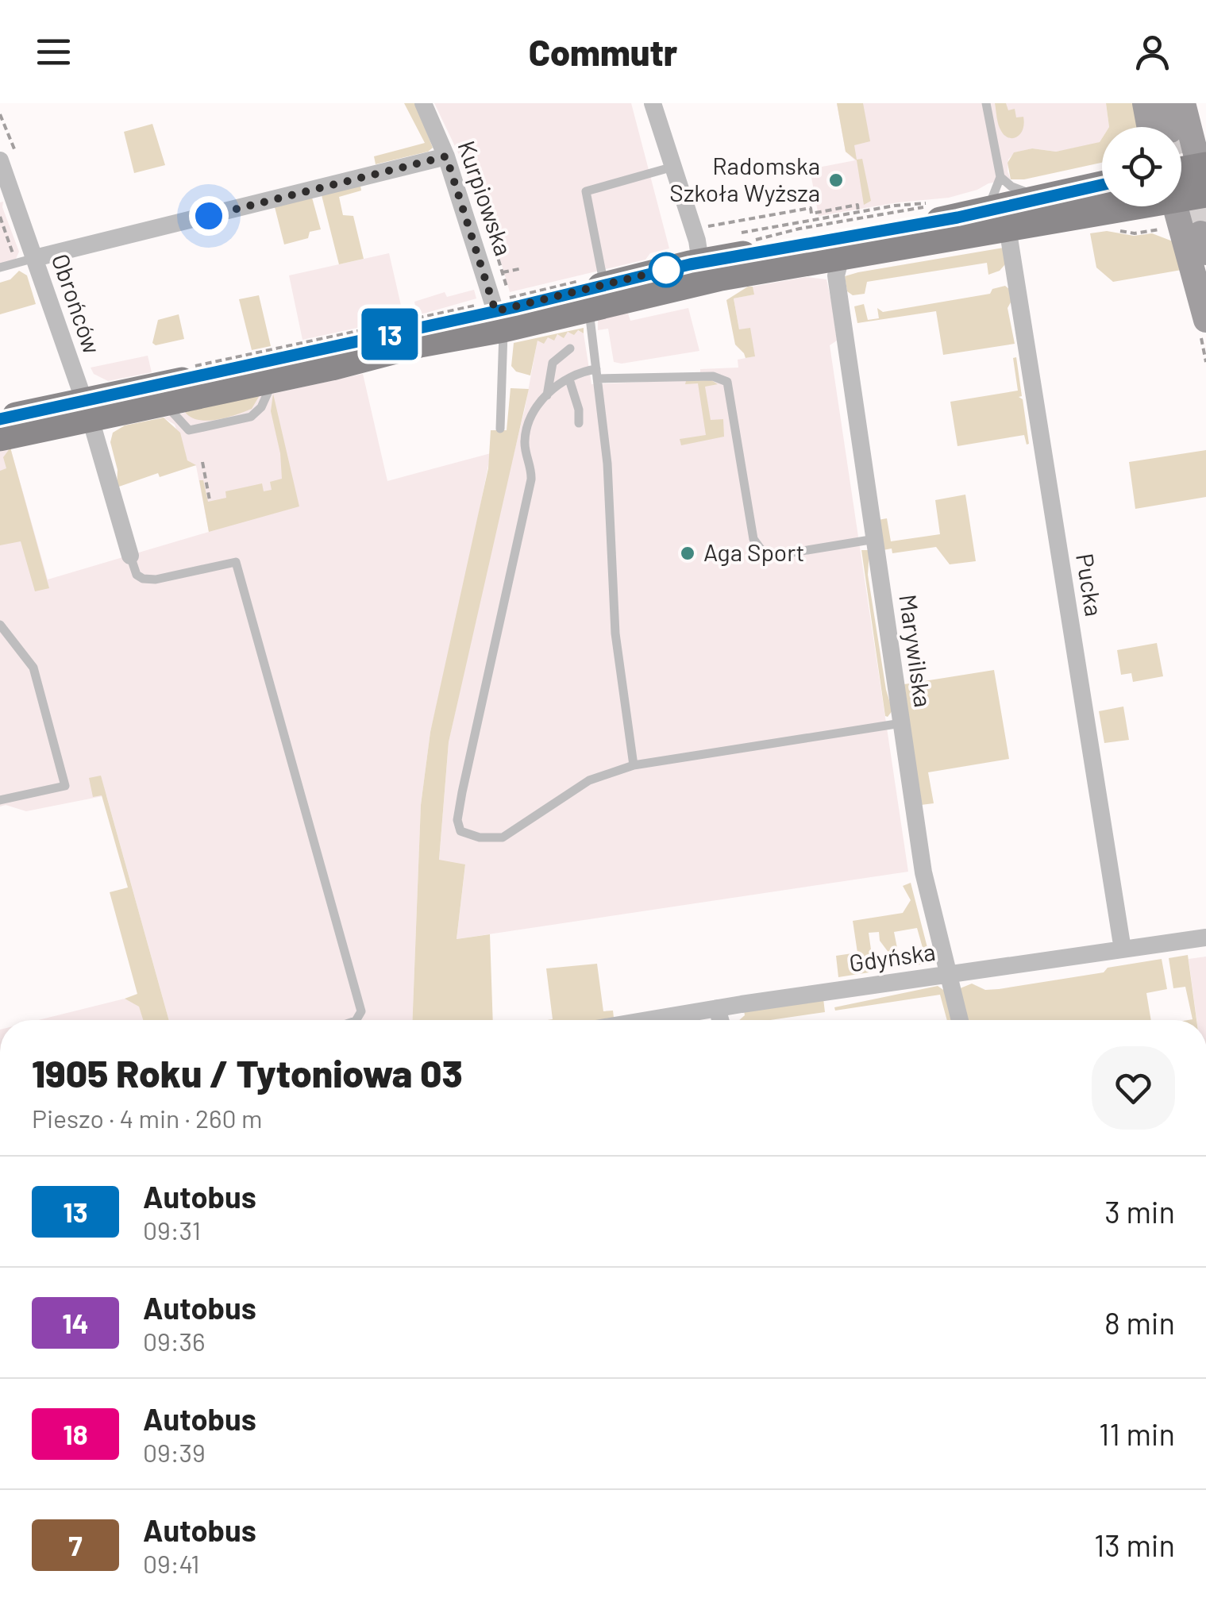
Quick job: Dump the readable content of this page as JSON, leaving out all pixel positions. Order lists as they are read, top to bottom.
{
  "streets": {
    "street": [
      "Kurpiowska",
      "Obrońców",
      "Pucka",
      "Marywilska",
      "Gdyńska"
    ]
  },
  "crossings": [
    ["Pucka", "Gdyńska"],
    ["Marywilska", "Gdyńska"]
  ],
  "places": ["Radomska Szkoła Wyższa", "Aga Sport"],
  "lines": ["bus line 13"],
  "page": {
    "header": "Commutr",
    "on_map": "13",
    "heading": ["1905 Roku / Tytoniowa 03", "Pieszo · 4 min · 260 m"],
    "list": [
      {
        "mark": "13",
        "name": "Autobus",
        "note": "09:31",
        "value": "3 min"
      },
      {
        "mark": "14",
        "name": "Autobus",
        "note": "09:36",
        "value": "8 min"
      },
      {
        "mark": "18",
        "name": "Autobus",
        "note": "09:39",
        "value": "11 min"
      },
      {
        "mark": "7",
        "name": "Autobus",
        "note": "09:41",
        "value": "13 min"
      }
    ]
  }
}
